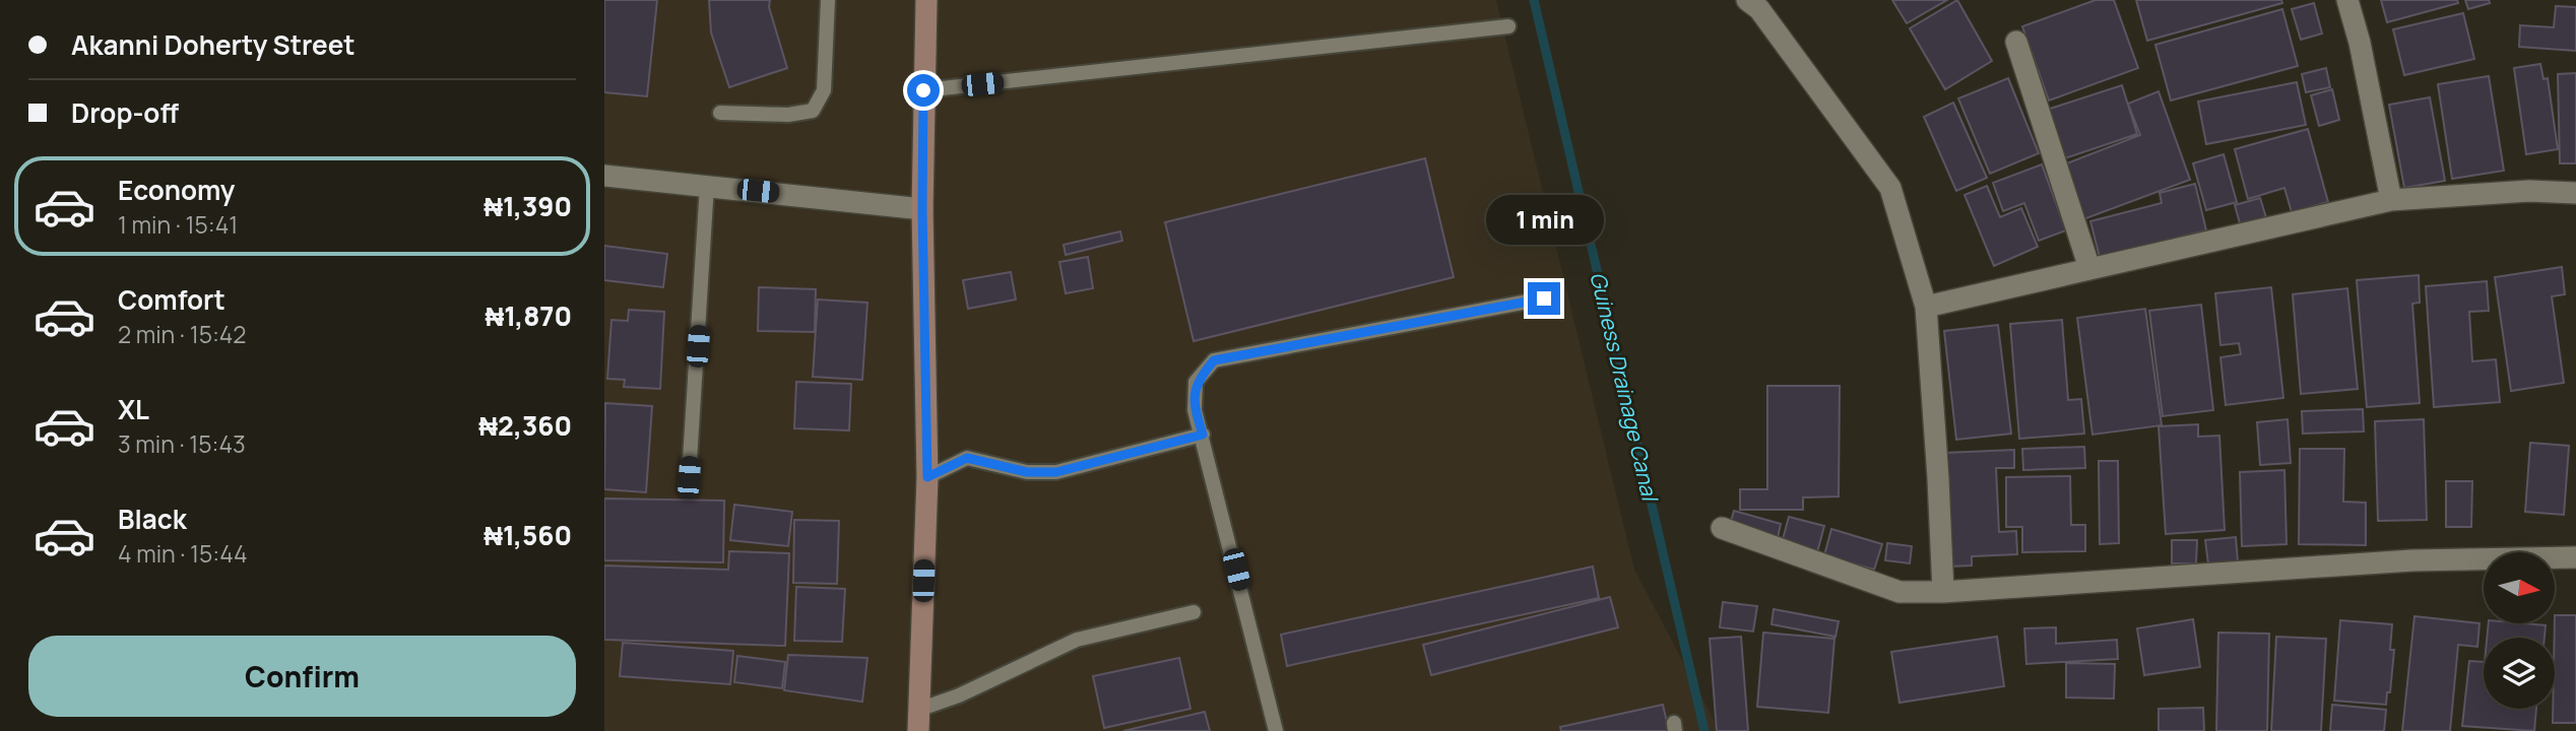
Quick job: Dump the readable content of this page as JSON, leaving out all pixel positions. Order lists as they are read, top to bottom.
{
  "water": ["Guiness Drainage Canal"],
  "north": "right",
  "page": {
    "banner": ["Akanni Doherty Street", "Drop-off"],
    "list": [
      {
        "name": "Economy",
        "note": "1 min · 15:41",
        "value": "₦1,390"
      },
      {
        "name": "Comfort",
        "note": "2 min · 15:42",
        "value": "₦1,870"
      },
      {
        "name": "XL",
        "note": "3 min · 15:43",
        "value": "₦2,360"
      },
      {
        "name": "Black",
        "note": "4 min · 15:44",
        "value": "₦1,560"
      }
    ],
    "bubble": "1 min",
    "buttons": "Confirm"
  }
}
